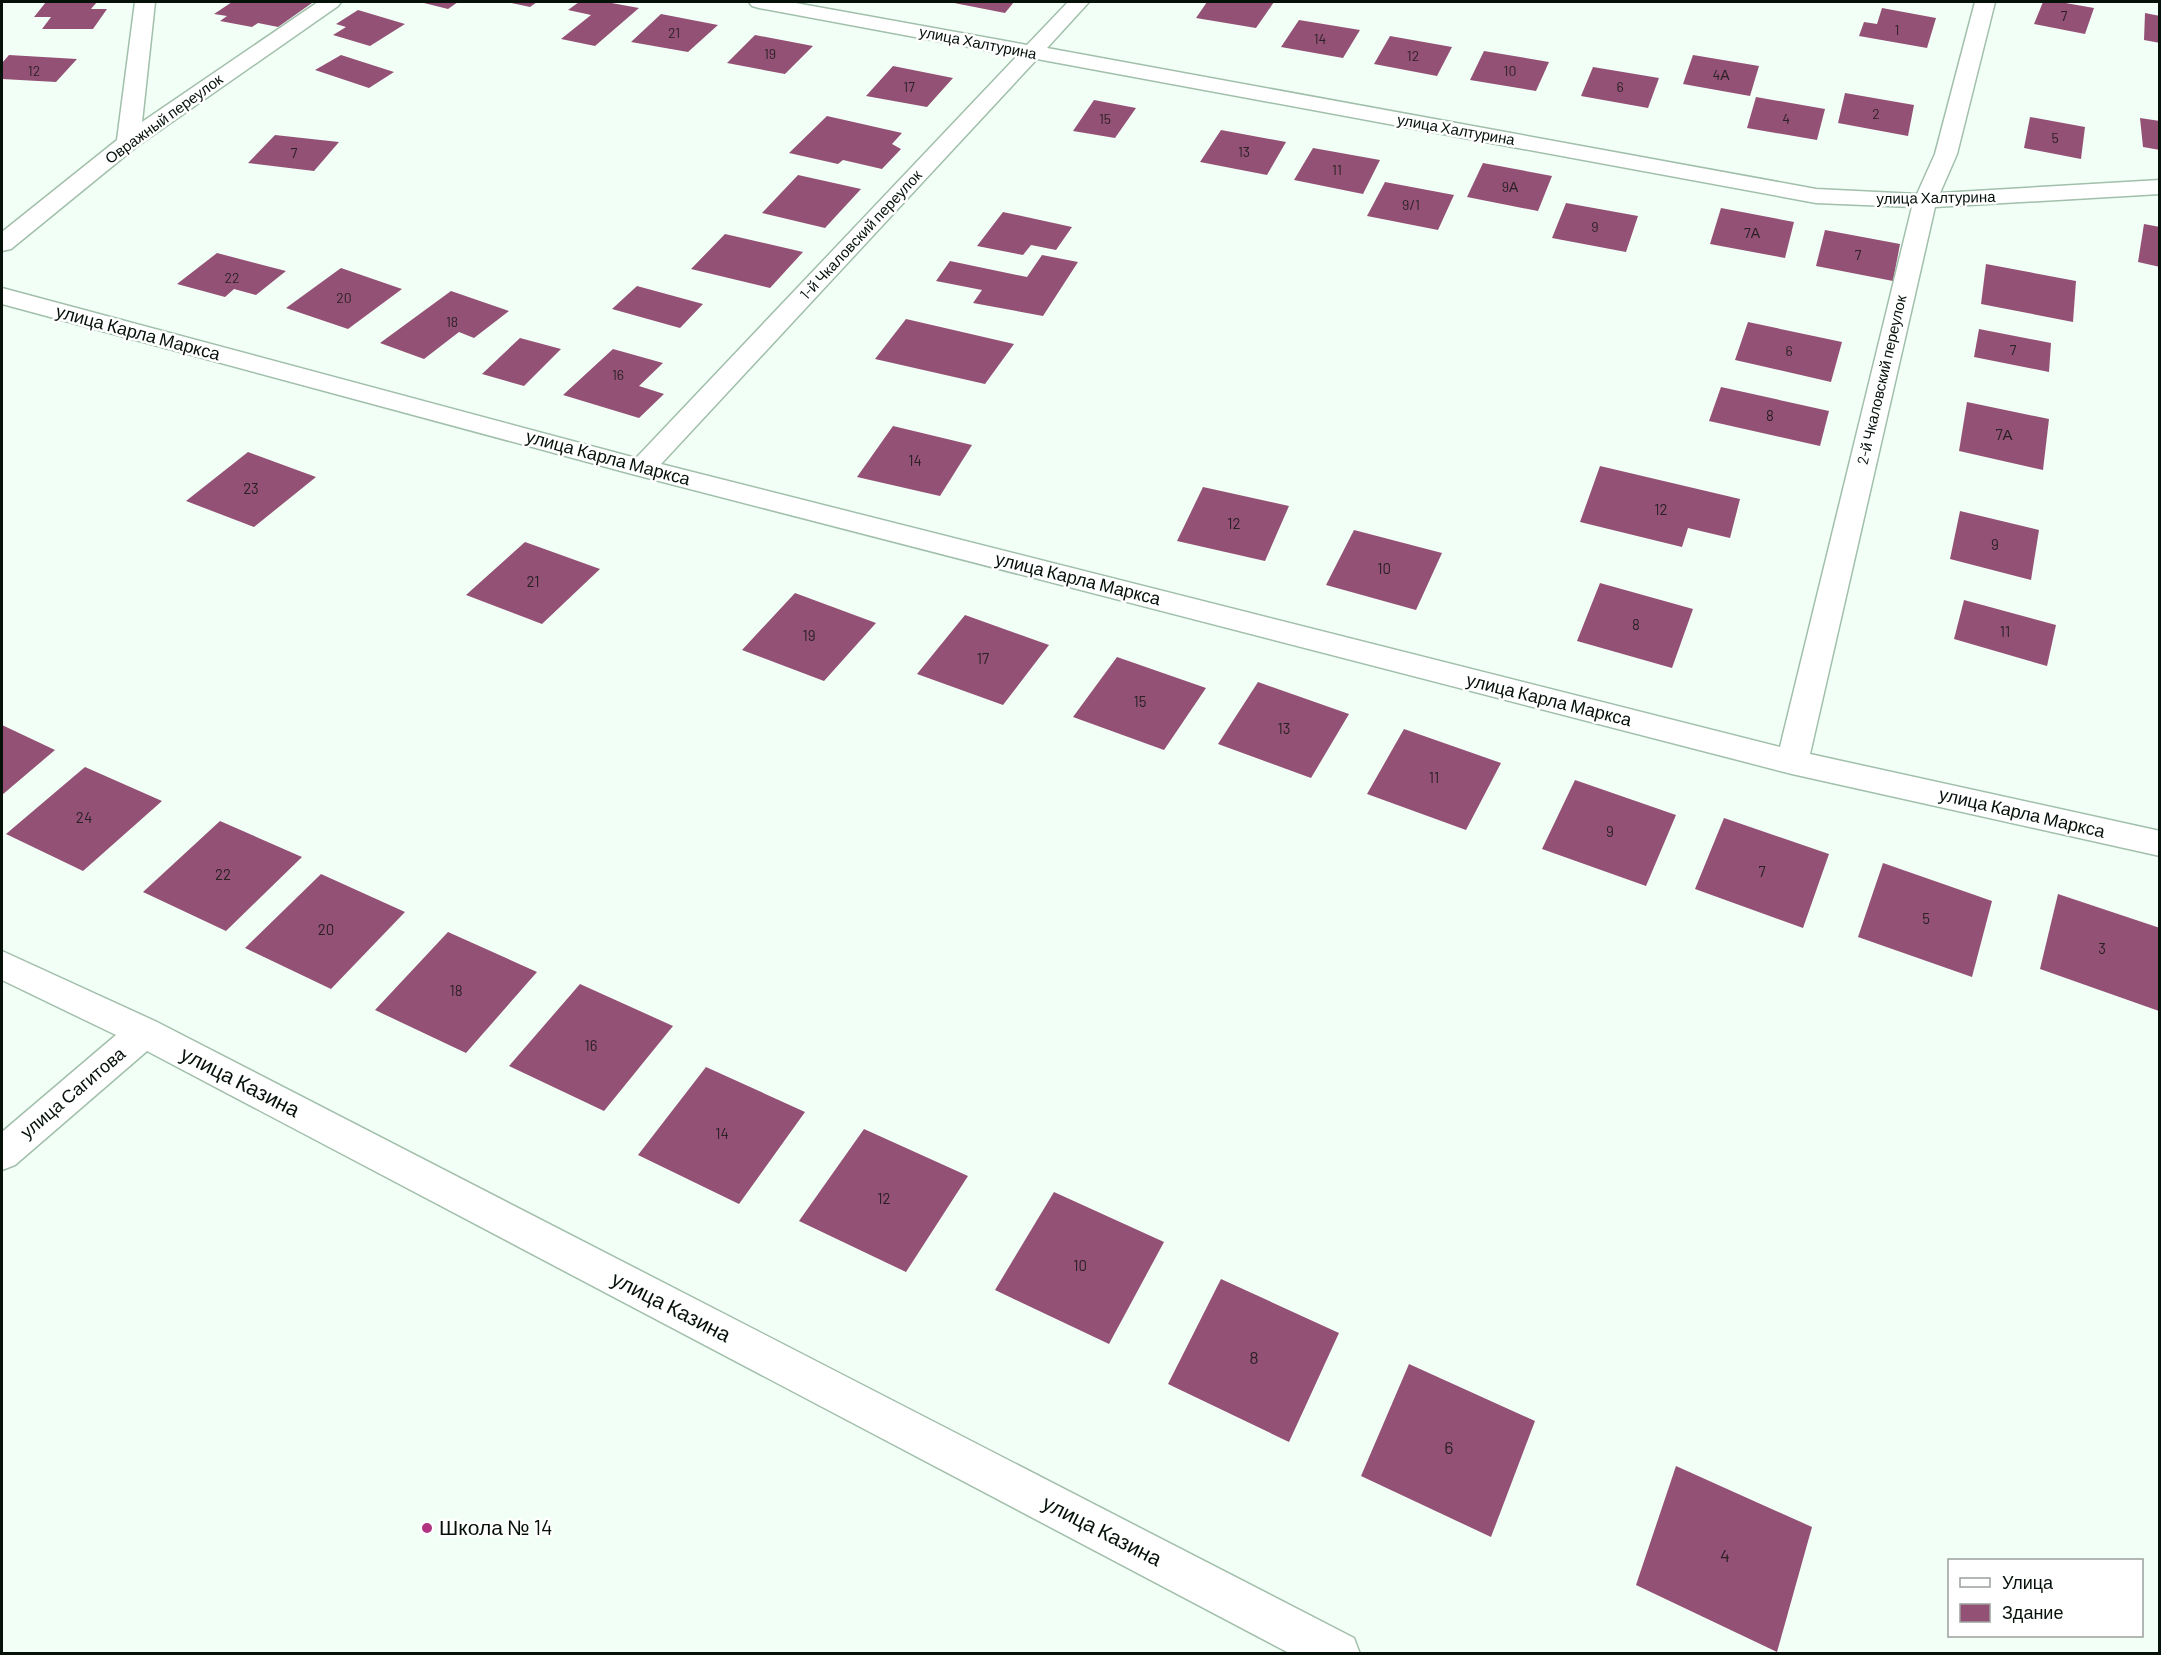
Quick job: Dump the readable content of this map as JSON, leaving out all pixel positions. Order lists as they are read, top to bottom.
{
  "streets": {
    "street": [
      "улица Халтурина",
      "Овражный переулок",
      "1-й Чкаловский переулок",
      "улица Карла Маркса",
      "2-й Чкаловский переулок",
      "улица Казина",
      "улица Сагитова"
    ]
  },
  "crossings": [
    ["улица Халтурина", "1-й Чкаловский переулок"],
    ["улица Халтурина", "2-й Чкаловский переулок"],
    ["1-й Чкаловский переулок", "улица Карла Маркса"],
    ["улица Карла Маркса", "2-й Чкаловский переулок"],
    ["улица Казина", "улица Сагитова"]
  ],
  "places": ["Школа № 14"],
  "house_numbers": [
    "7",
    "1",
    "21",
    "14",
    "19",
    "12",
    "12",
    "10",
    "4А",
    "17",
    "6",
    "2",
    "15",
    "4",
    "5",
    "13",
    "7",
    "11",
    "9А",
    "9/1",
    "9",
    "7А",
    "7",
    "22",
    "20",
    "18",
    "7",
    "6",
    "16",
    "8",
    "7А",
    "14",
    "23",
    "12",
    "12",
    "9",
    "10",
    "21",
    "8",
    "11",
    "19",
    "17",
    "15",
    "13",
    "11",
    "24",
    "9",
    "7",
    "22",
    "5",
    "20",
    "3",
    "18",
    "16",
    "14",
    "12",
    "10",
    "8",
    "6",
    "4"
  ],
  "legend": ["Улица", "Здание"]
}
